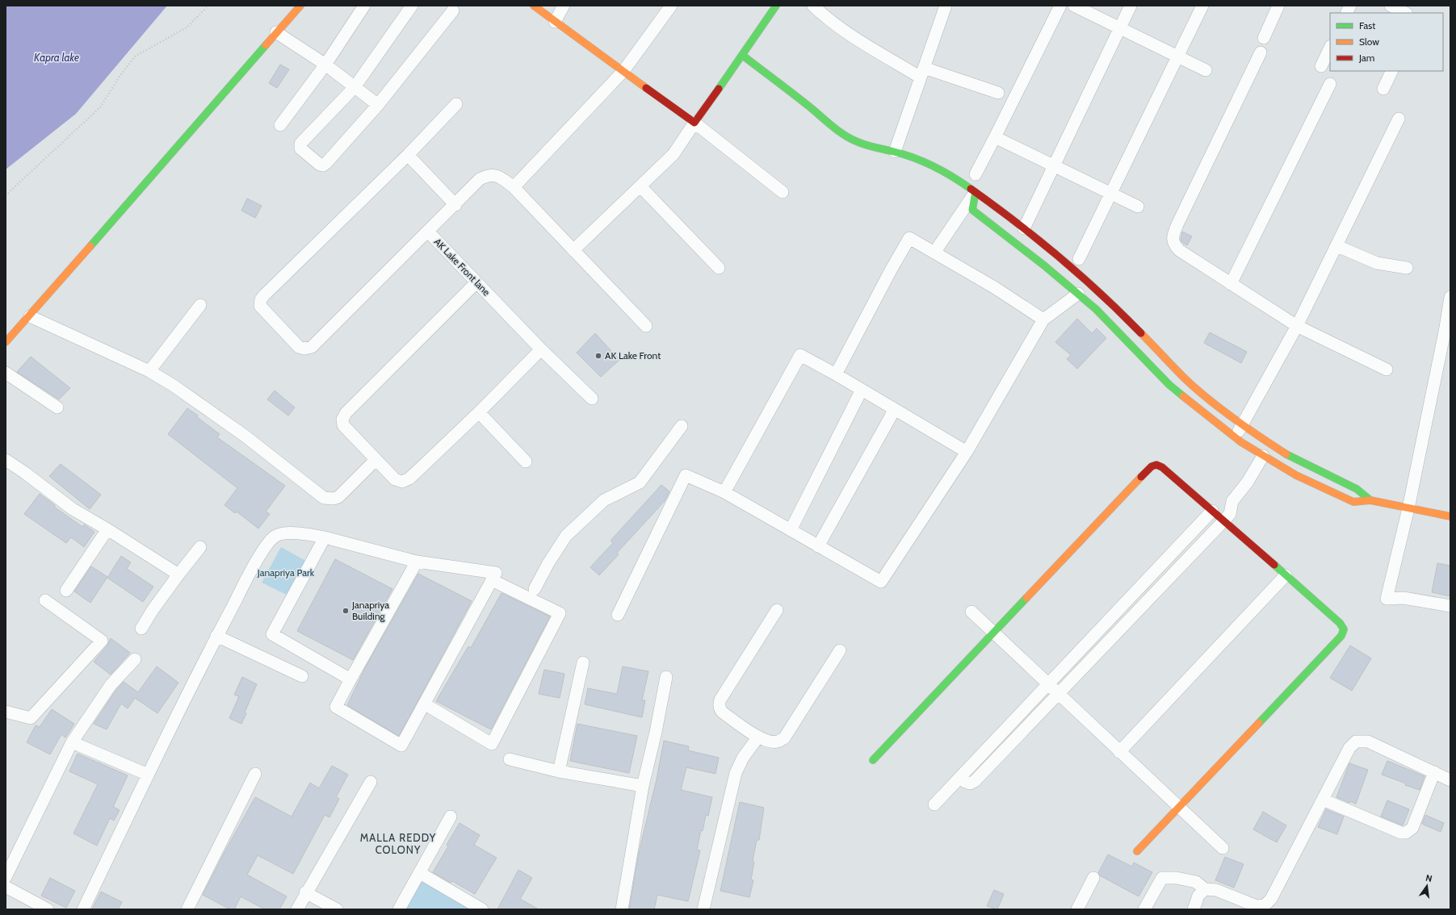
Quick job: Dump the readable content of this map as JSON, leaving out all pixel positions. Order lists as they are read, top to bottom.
{
  "streets": {
    "street": ["AK Lake Front lane"]
  },
  "districts": ["MALLA REDDY COLONY"],
  "water": ["Kapra lake"],
  "parks": ["Janapriya Park"],
  "places": ["AK Lake Front", "Janapriya Building"],
  "legend": ["Fast", "Slow", "Jam"],
  "north": "top"
}
